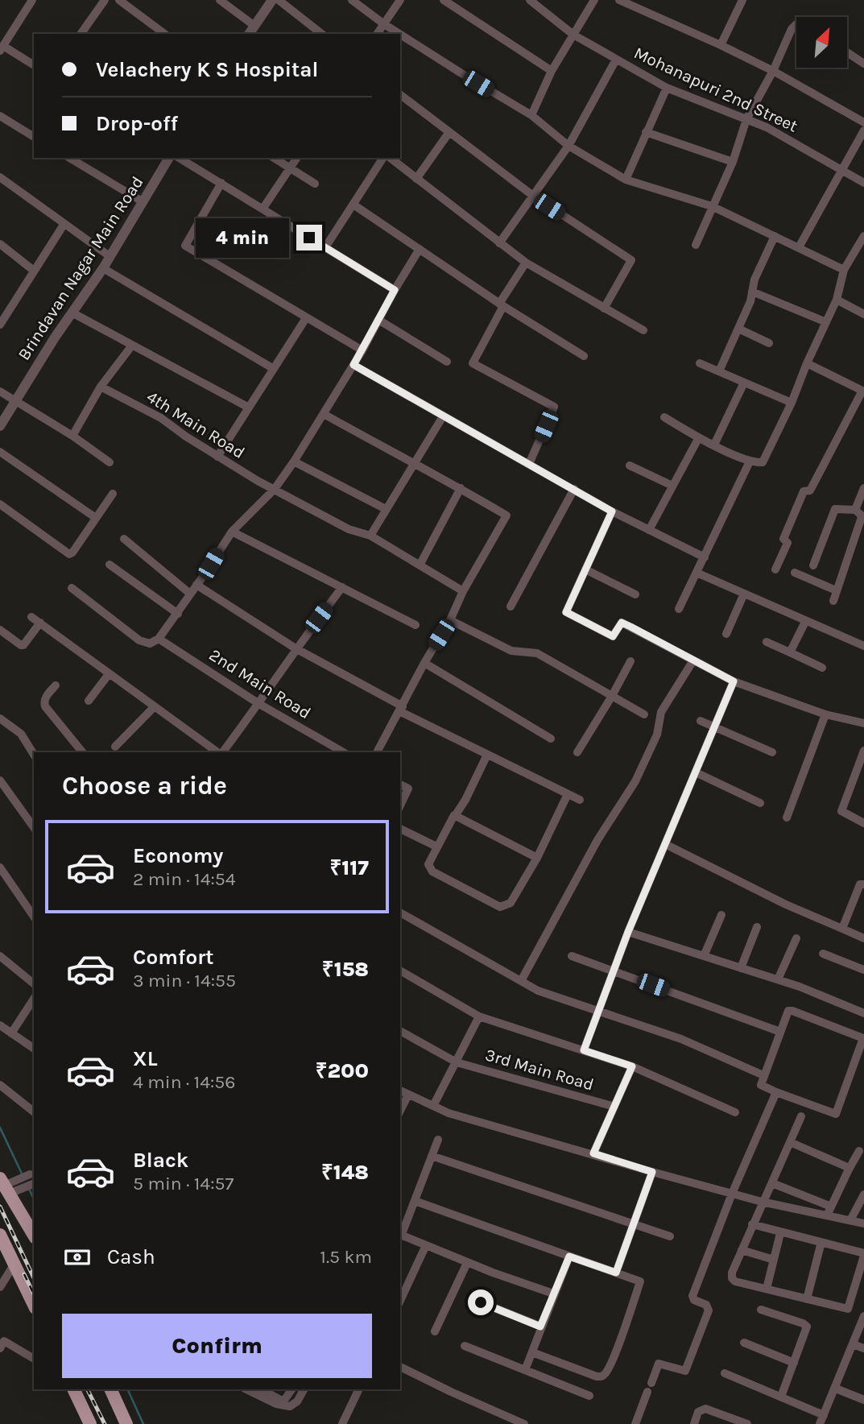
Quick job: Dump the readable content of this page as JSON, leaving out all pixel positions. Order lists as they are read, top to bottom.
{
  "streets": {
    "street": [
      "Mohanapuri 2nd Street",
      "Brindavan Nagar Main Road",
      "4th Main Road",
      "2nd Main Road",
      "3rd Main Road"
    ]
  },
  "north": "top right",
  "page": {
    "banner": ["Velachery K S Hospital", "Drop-off"],
    "bubble": "4 min",
    "heading": "Choose a ride",
    "list": [
      {
        "name": "Economy",
        "note": "2 min · 14:54",
        "value": "₹117"
      },
      {
        "name": "Comfort",
        "note": "3 min · 14:55",
        "value": "₹158"
      },
      {
        "name": "XL",
        "note": "4 min · 14:56",
        "value": "₹200"
      },
      {
        "name": "Black",
        "note": "5 min · 14:57",
        "value": "₹148"
      }
    ],
    "pay": ["Cash", "1.5 km"],
    "buttons": "Confirm"
  }
}
